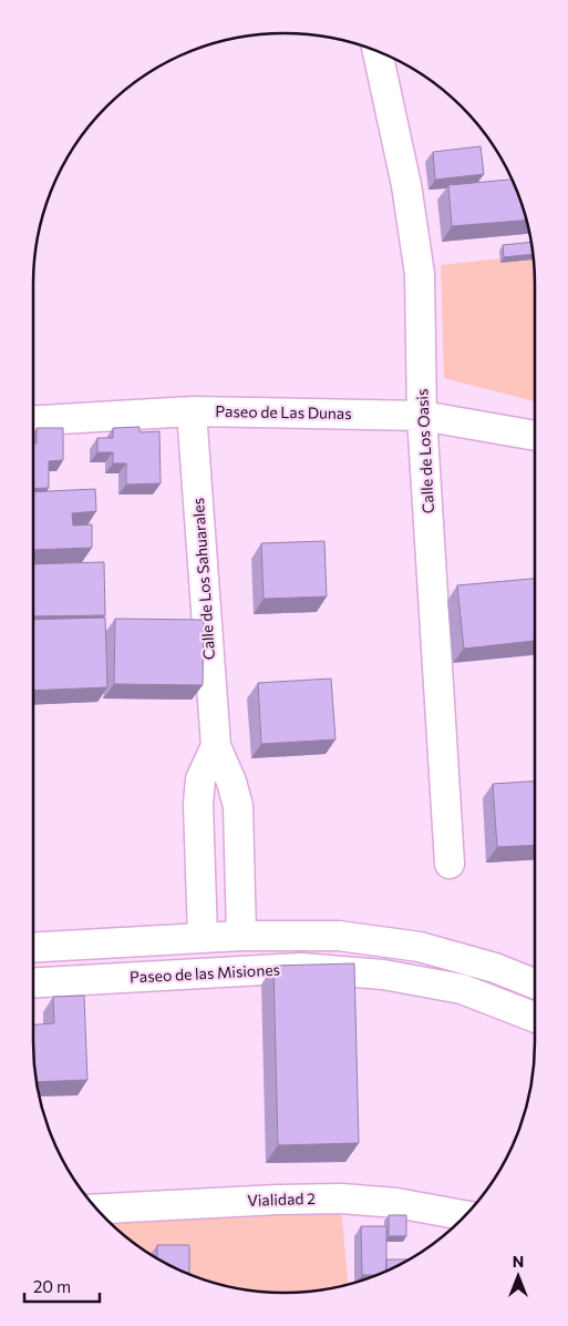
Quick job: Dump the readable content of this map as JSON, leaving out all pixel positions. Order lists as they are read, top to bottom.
{
  "streets": {
    "street": [
      "Paseo de Las Dunas",
      "Calle de Los Oasis",
      "Calle de Los Sahuarales",
      "Paseo de las Misiones",
      "Vialidad 2"
    ]
  },
  "crossings": [
    ["Paseo de Las Dunas", "Calle de Los Oasis"],
    ["Paseo de Las Dunas", "Calle de Los Sahuarales"]
  ],
  "scale_bar": "20 m",
  "north": "top"
}
